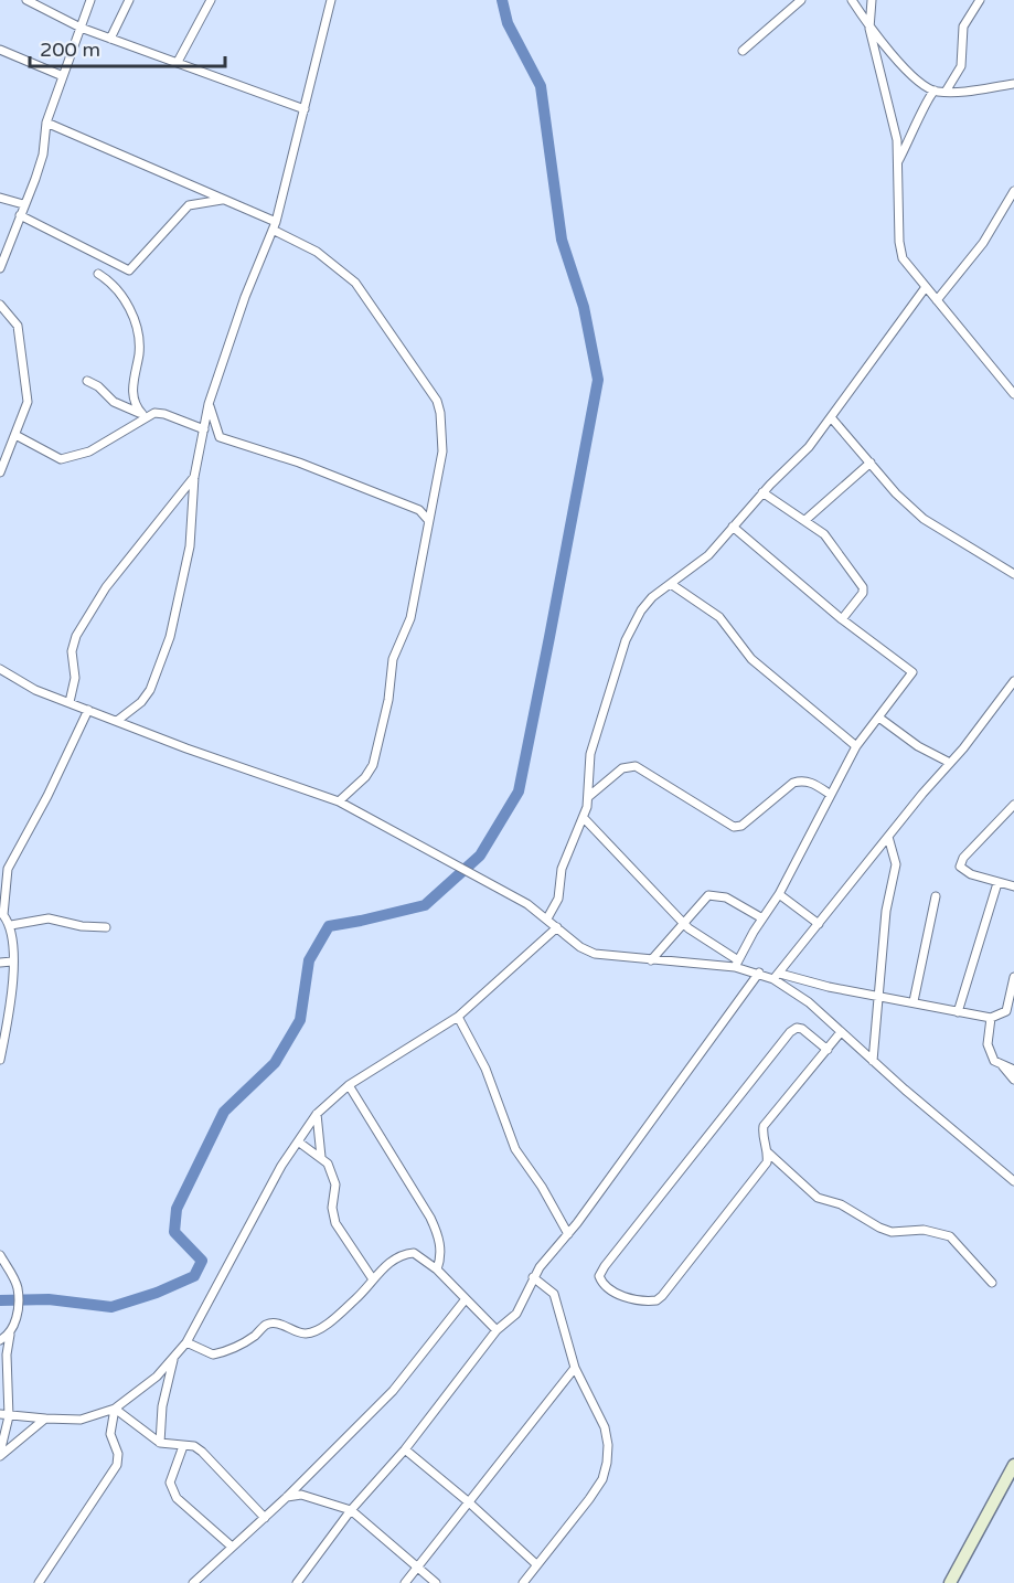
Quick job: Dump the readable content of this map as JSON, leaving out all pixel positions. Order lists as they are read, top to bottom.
{
  "scale_bar": "200 m"
}
